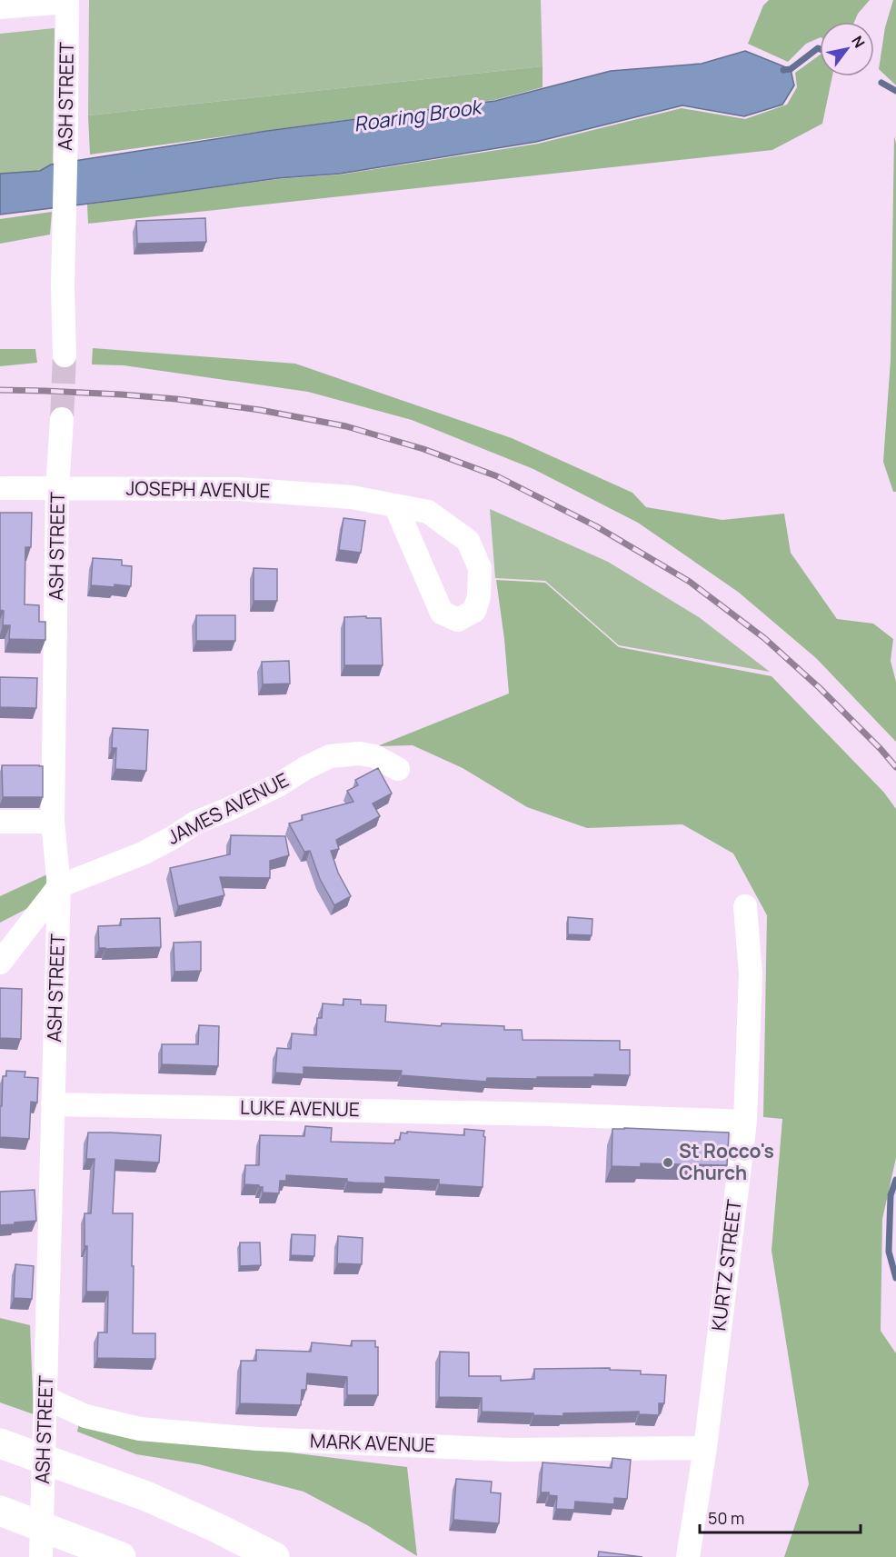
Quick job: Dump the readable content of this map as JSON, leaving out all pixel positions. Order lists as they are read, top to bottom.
{
  "streets": {
    "street": [
      "ASH STREET",
      "JOSEPH AVENUE",
      "JAMES AVENUE",
      "LUKE AVENUE",
      "KURTZ STREET",
      "MARK AVENUE"
    ]
  },
  "crossings": [
    ["ASH STREET", "JOSEPH AVENUE"],
    ["ASH STREET", "JAMES AVENUE"],
    ["ASH STREET", "LUKE AVENUE"],
    ["ASH STREET", "MARK AVENUE"],
    ["LUKE AVENUE", "KURTZ STREET"],
    ["KURTZ STREET", "MARK AVENUE"]
  ],
  "water": ["Roaring Brook"],
  "places": ["St Rocco's Church"],
  "scale_bar": "50 m",
  "north": "top right"
}
